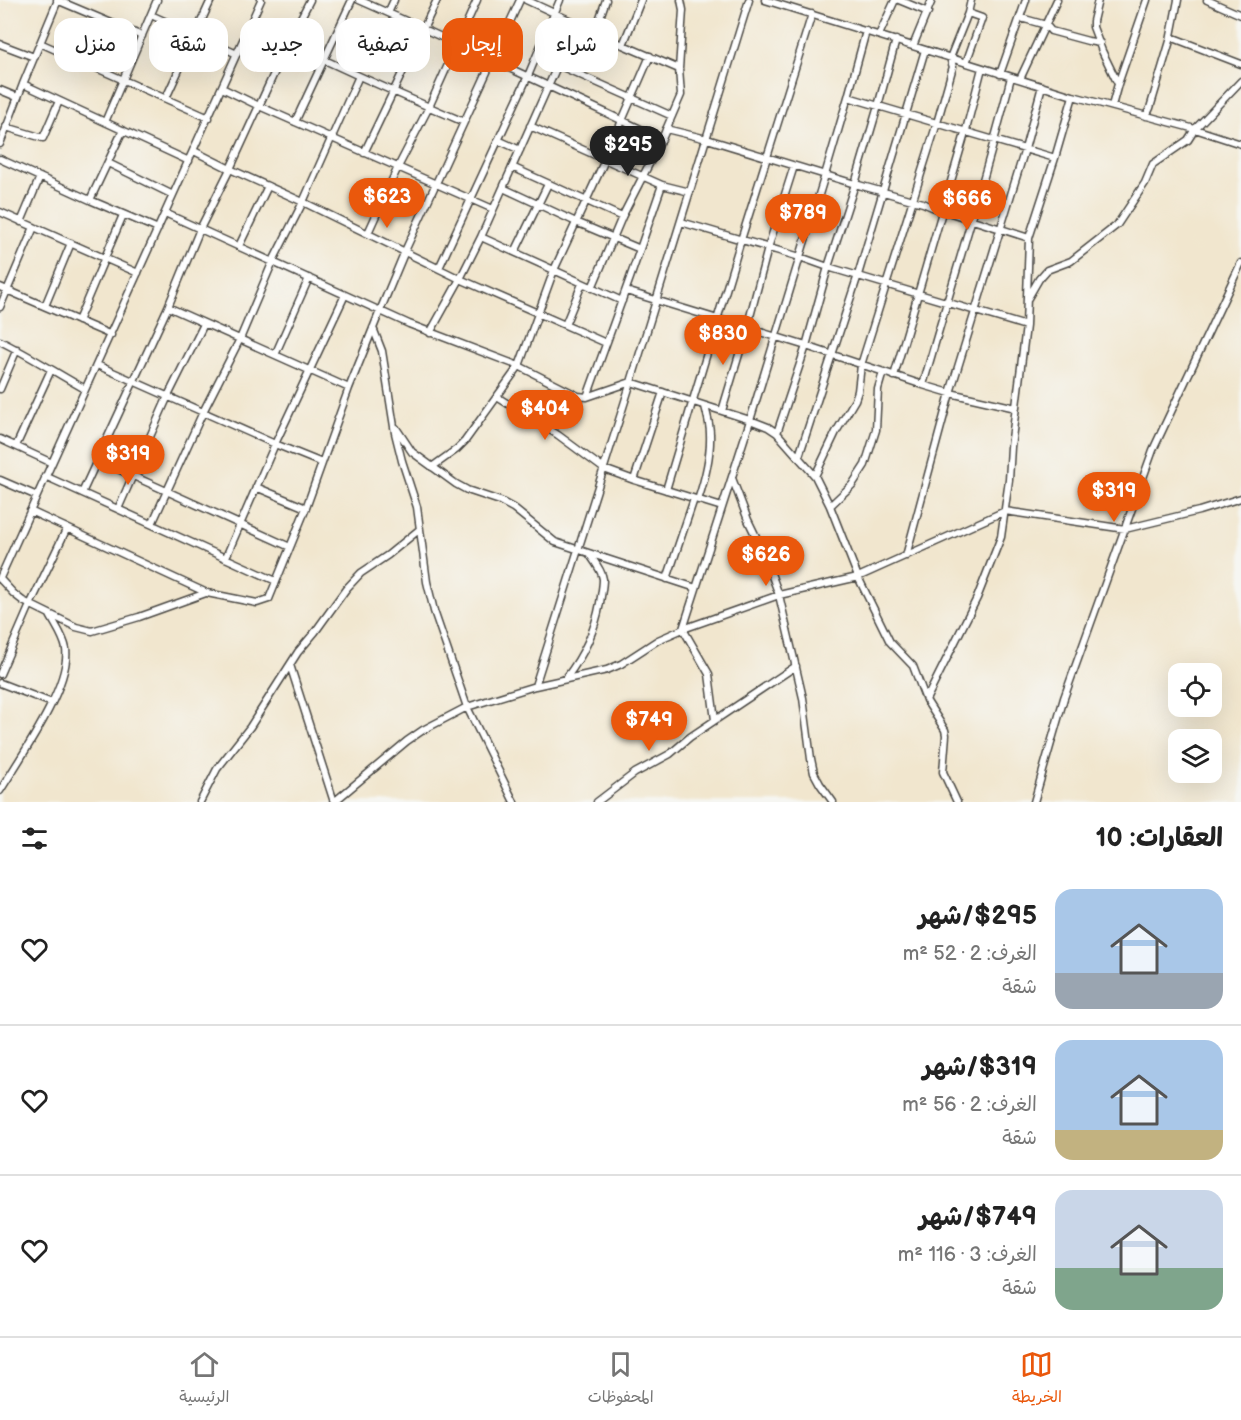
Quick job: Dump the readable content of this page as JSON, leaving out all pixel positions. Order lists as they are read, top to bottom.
{
  "page": {
    "chip": [
      "شراء",
      "إيجار",
      "تصفية",
      "جديد",
      "شقة",
      "منزل"
    ],
    "price": [
      "$295",
      "$623",
      "$666",
      "$789",
      "$830",
      "$404",
      "$319",
      "$319",
      "$626",
      "$749"
    ],
    "heading": "العقارات: 10",
    "list": [
      {
        "name": "$295/شهر",
        "note": "الغرف: 2 · 52 m² · شقة"
      },
      {
        "name": "$319/شهر",
        "note": "الغرف: 2 · 56 m² · شقة"
      },
      {
        "name": "$749/شهر",
        "note": "الغرف: 3 · 116 m² · شقة"
      }
    ],
    "tabs": ["الخريطة", "المحفوظات", "الرئيسية"]
  }
}
